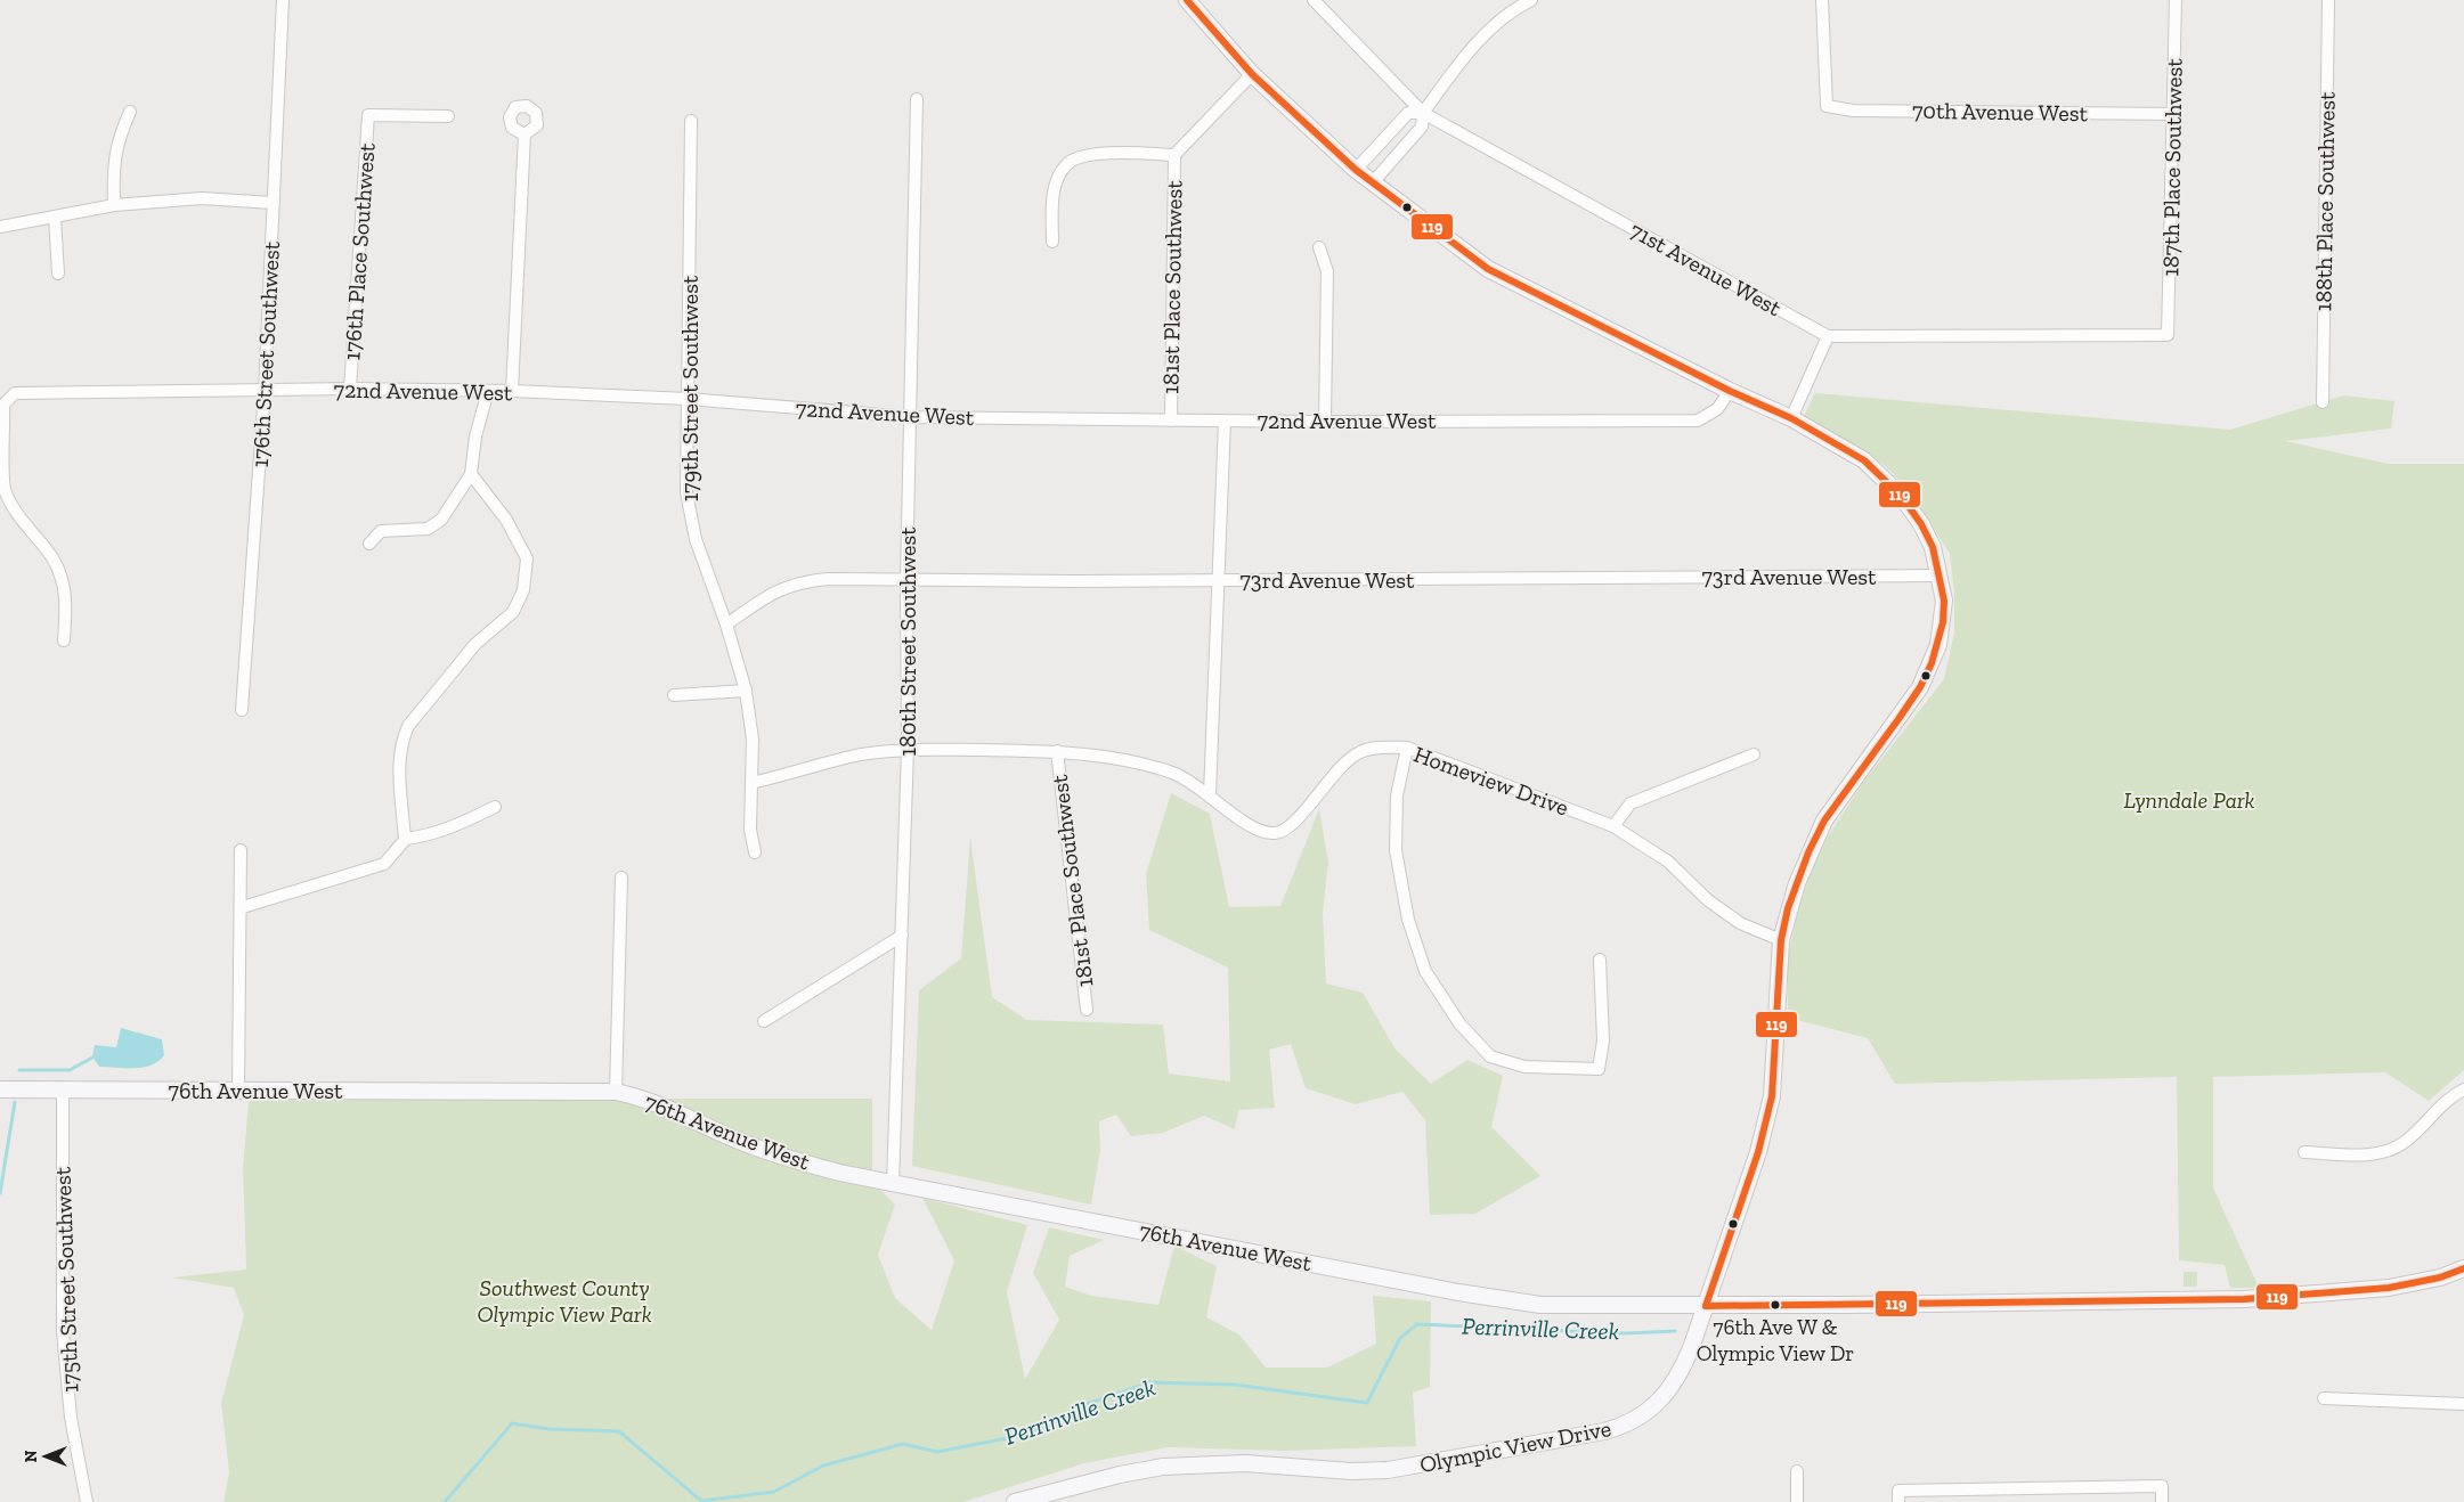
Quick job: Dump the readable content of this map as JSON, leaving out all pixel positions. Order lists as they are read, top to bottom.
{
  "streets": {
    "main road": ["76th Avenue West", "Olympic View Drive"],
    "street": [
      "70th Avenue West",
      "187th Place Southwest",
      "188th Place Southwest",
      "176th Place Southwest",
      "71st Avenue West",
      "181st Place Southwest",
      "176th Street Southwest",
      "179th Street Southwest",
      "72nd Avenue West",
      "73rd Avenue West",
      "180th Street Southwest",
      "Homeview Drive",
      "175th Street Southwest"
    ]
  },
  "crossings": [
    ["70th Avenue West", "187th Place Southwest"],
    ["187th Place Southwest", "71st Avenue West"],
    ["176th Place Southwest", "72nd Avenue West"],
    ["181st Place Southwest", "72nd Avenue West"],
    ["181st Place Southwest", "Homeview Drive"],
    ["176th Street Southwest", "72nd Avenue West"],
    ["179th Street Southwest", "72nd Avenue West"],
    ["179th Street Southwest", "73rd Avenue West"],
    ["179th Street Southwest", "Homeview Drive"],
    ["72nd Avenue West", "180th Street Southwest"],
    ["72nd Avenue West", "Olympic View Drive"],
    ["73rd Avenue West", "180th Street Southwest"],
    ["73rd Avenue West", "Olympic View Drive"],
    ["180th Street Southwest", "Homeview Drive"],
    ["180th Street Southwest", "76th Avenue West"],
    ["Homeview Drive", "Olympic View Drive"],
    ["76th Avenue West", "175th Street Southwest"],
    ["76th Avenue West", "Olympic View Drive"]
  ],
  "water": ["Perrinville Creek"],
  "parks": ["Lynndale Park", "Southwest County Olympic View Park"],
  "places": ["76th Ave W & Olympic View Dr"],
  "lines": ["transit line 119"],
  "north": "left"
}
